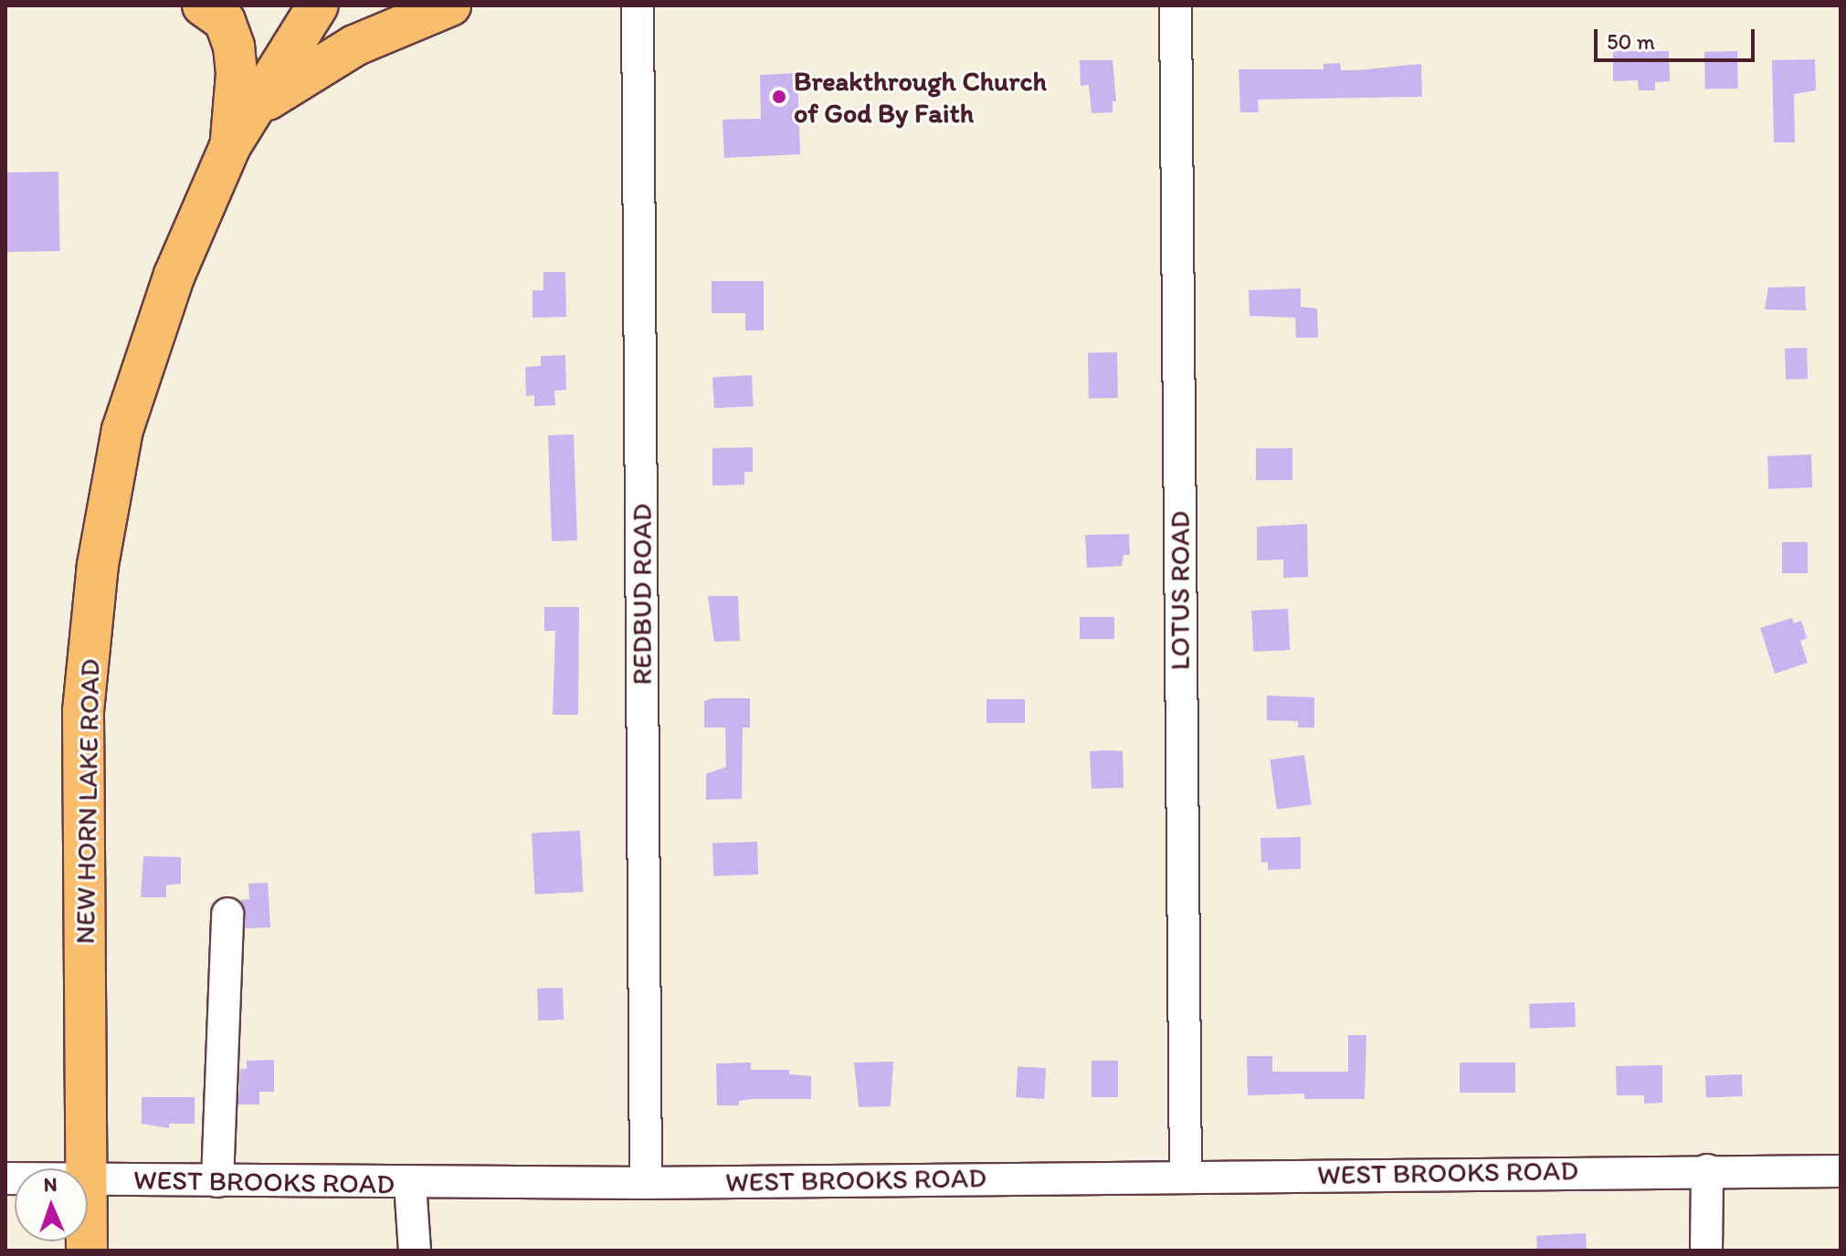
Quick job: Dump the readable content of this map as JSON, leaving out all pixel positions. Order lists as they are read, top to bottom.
{
  "streets": {
    "main road": ["NEW HORN LAKE ROAD"],
    "street": ["LOTUS ROAD", "REDBUD ROAD", "WEST BROOKS ROAD"]
  },
  "crossings": [
    ["LOTUS ROAD", "WEST BROOKS ROAD"],
    ["REDBUD ROAD", "WEST BROOKS ROAD"]
  ],
  "places": ["Breakthrough Church of God By Faith"],
  "scale_bar": "50 m",
  "north": "top"
}
